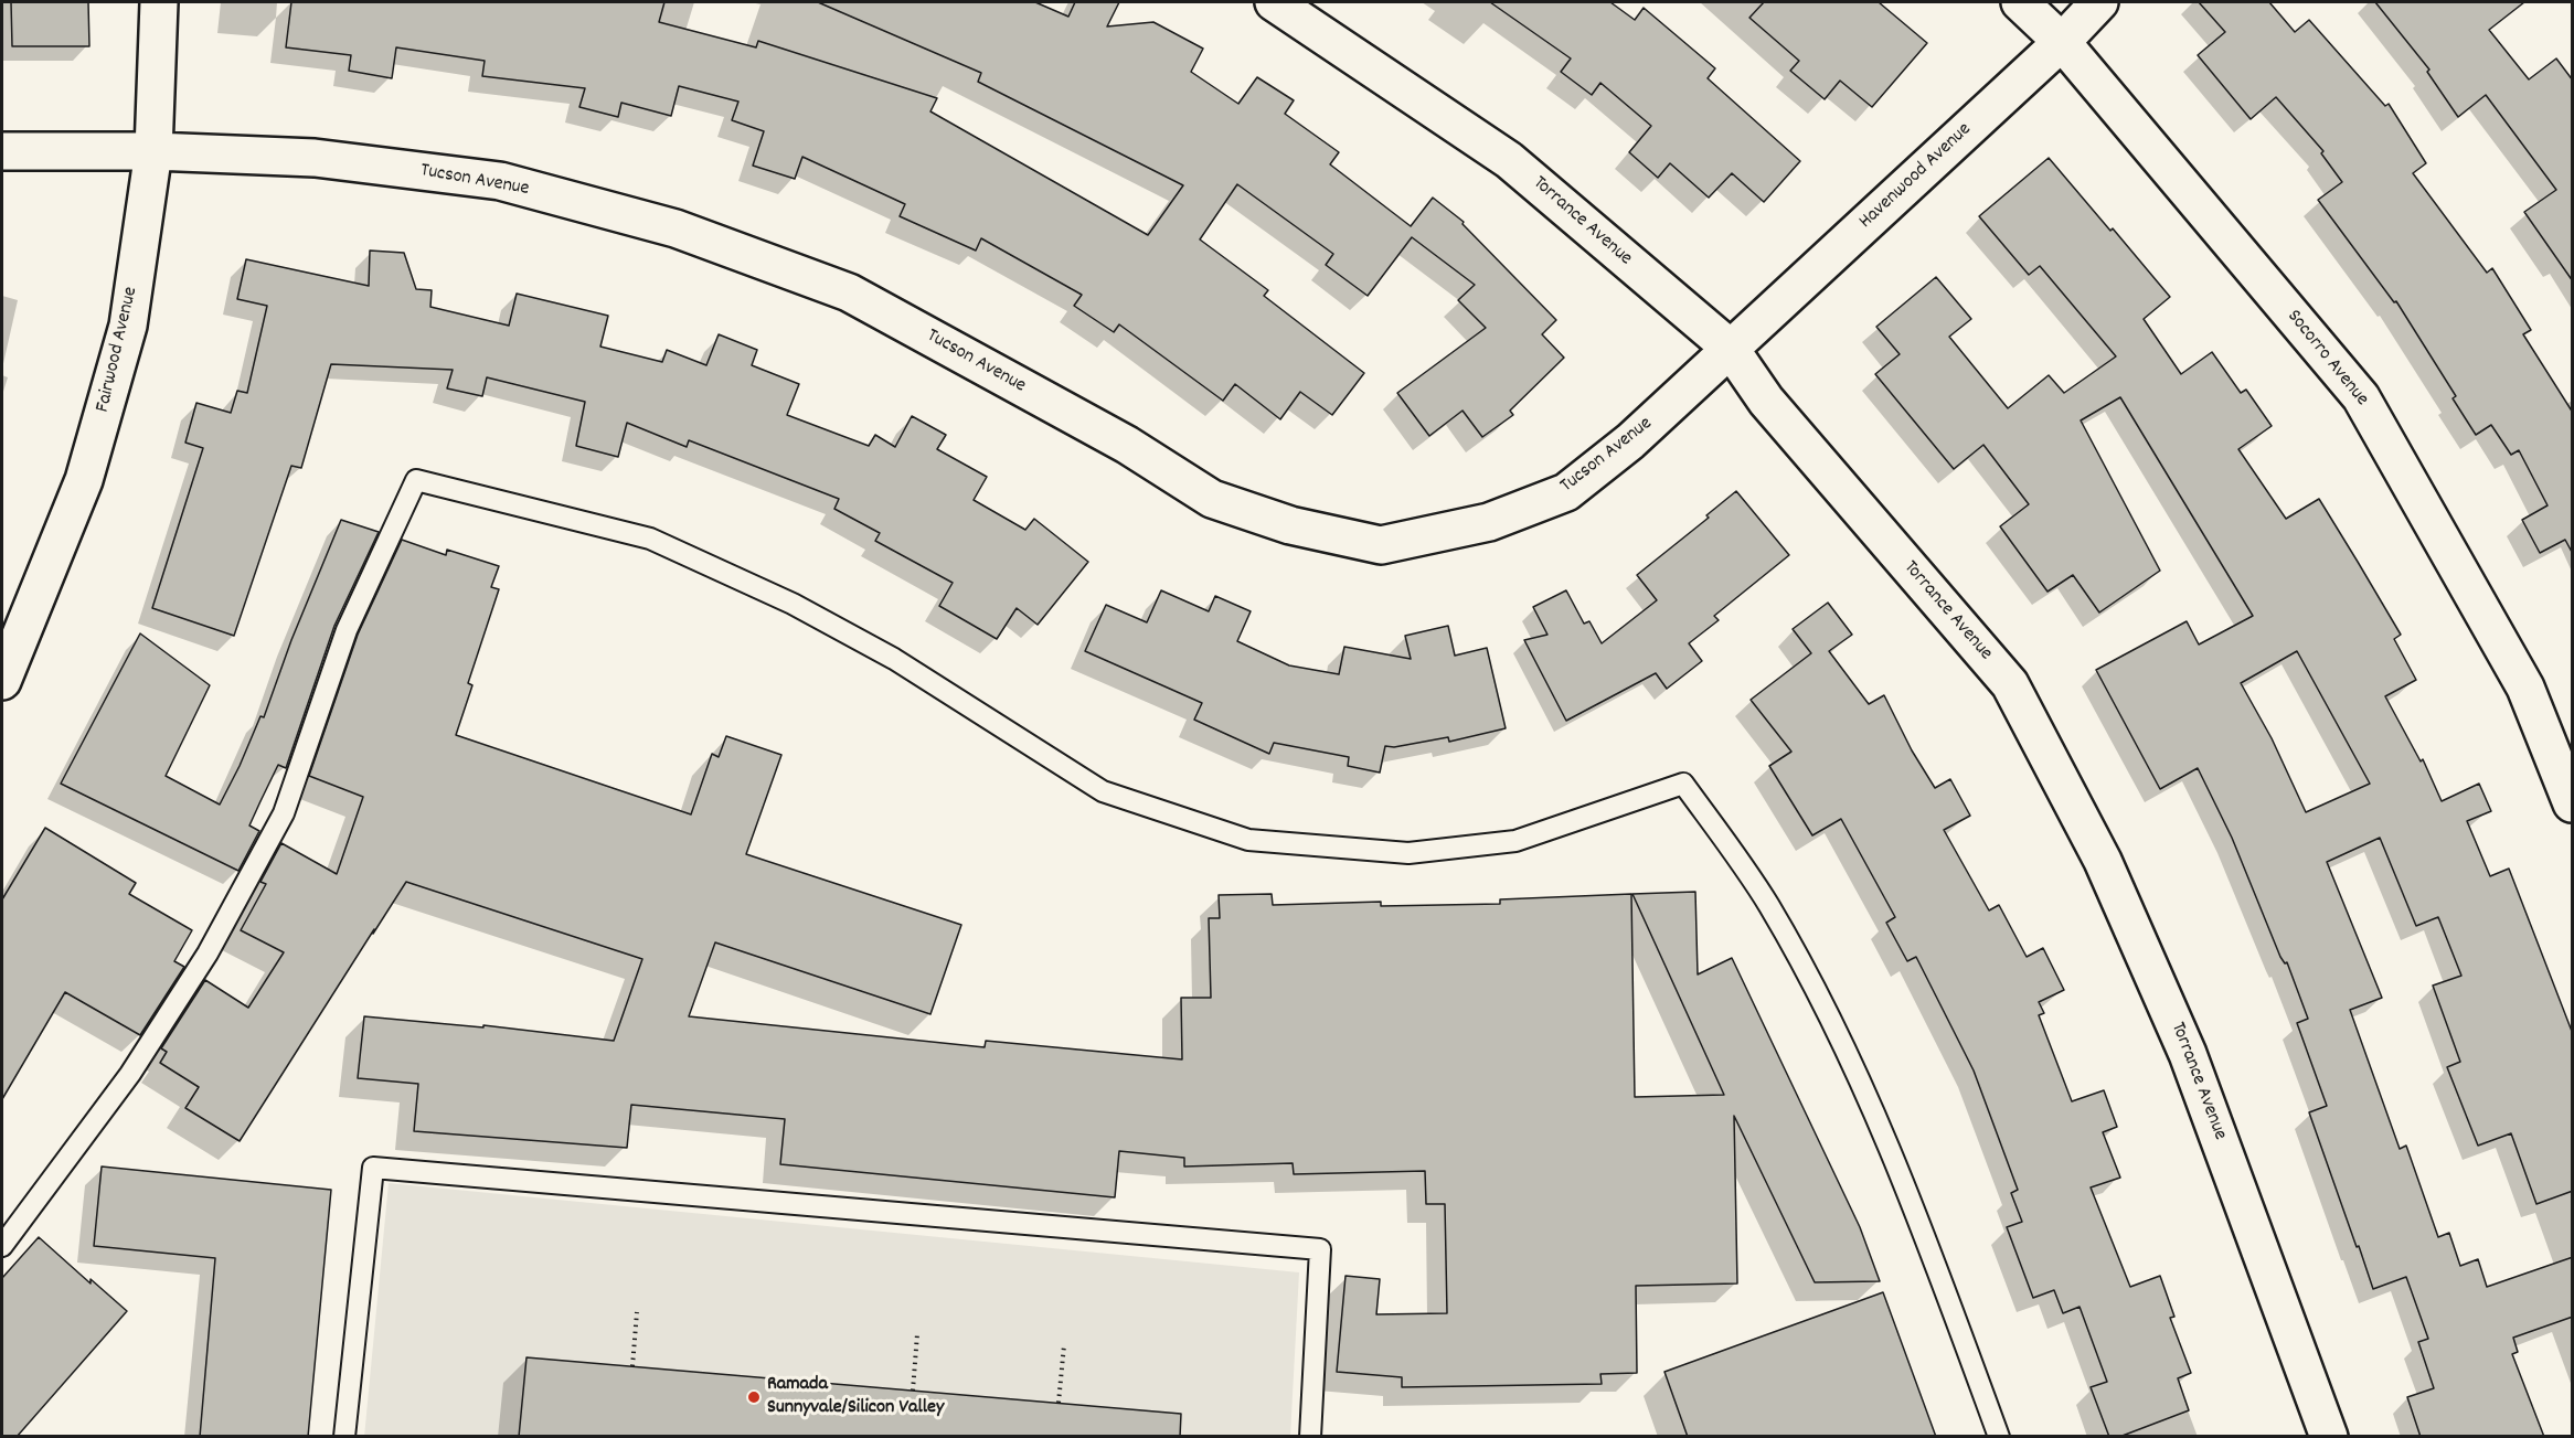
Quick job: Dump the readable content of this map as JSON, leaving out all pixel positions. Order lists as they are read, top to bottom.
{
  "streets": {
    "street": [
      "Havenwood Avenue",
      "Tucson Avenue",
      "Torrance Avenue",
      "Fairwood Avenue",
      "Socorro Avenue"
    ]
  },
  "crossings": [
    ["Havenwood Avenue", "Tucson Avenue"],
    ["Havenwood Avenue", "Torrance Avenue"],
    ["Havenwood Avenue", "Socorro Avenue"],
    ["Tucson Avenue", "Torrance Avenue"],
    ["Tucson Avenue", "Fairwood Avenue"]
  ],
  "places": ["Ramada Sunnyvale/Silicon Valley"]
}
